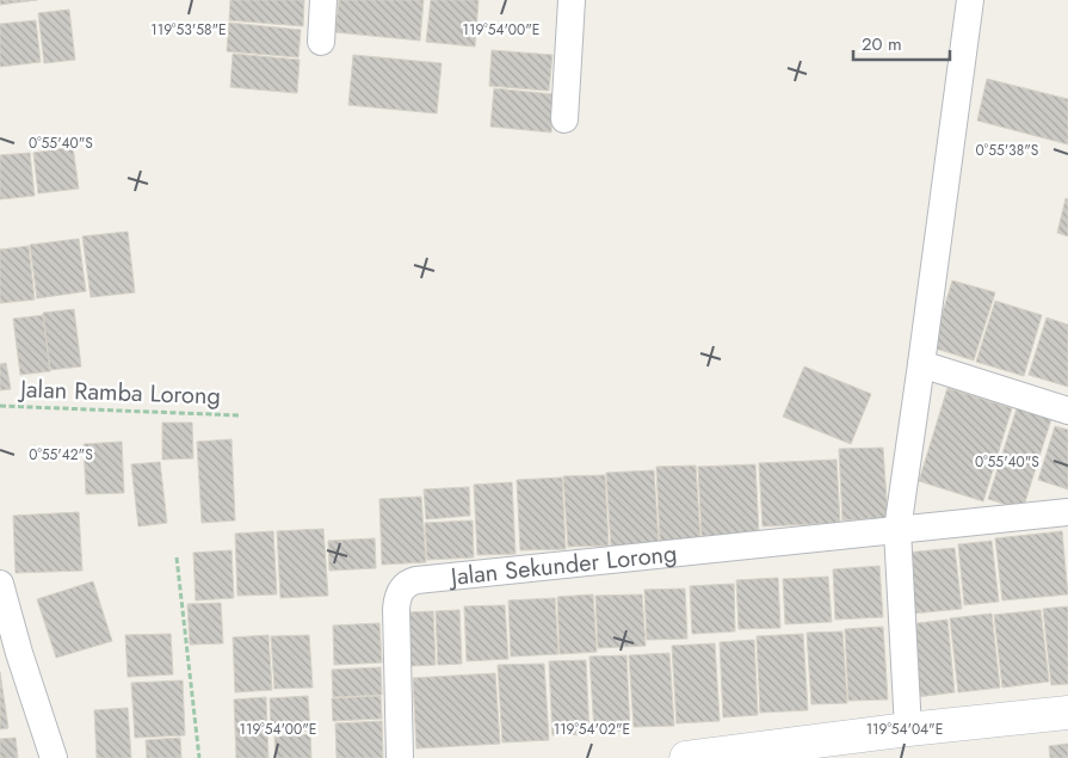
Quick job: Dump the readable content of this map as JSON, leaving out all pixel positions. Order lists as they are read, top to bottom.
{
  "streets": {
    "street": ["Jalan Sekunder Lorong"],
    "path": ["Jalan Ramba Lorong"]
  },
  "scale_bar": "20 m",
  "coordinates": [
    "119°53'58\"E",
    "119°54'00\"E",
    "0°55'40\"S",
    "0°55'38\"S",
    "0°55'42\"S",
    "119°54'02\"E",
    "119°54'04\"E"
  ]
}
